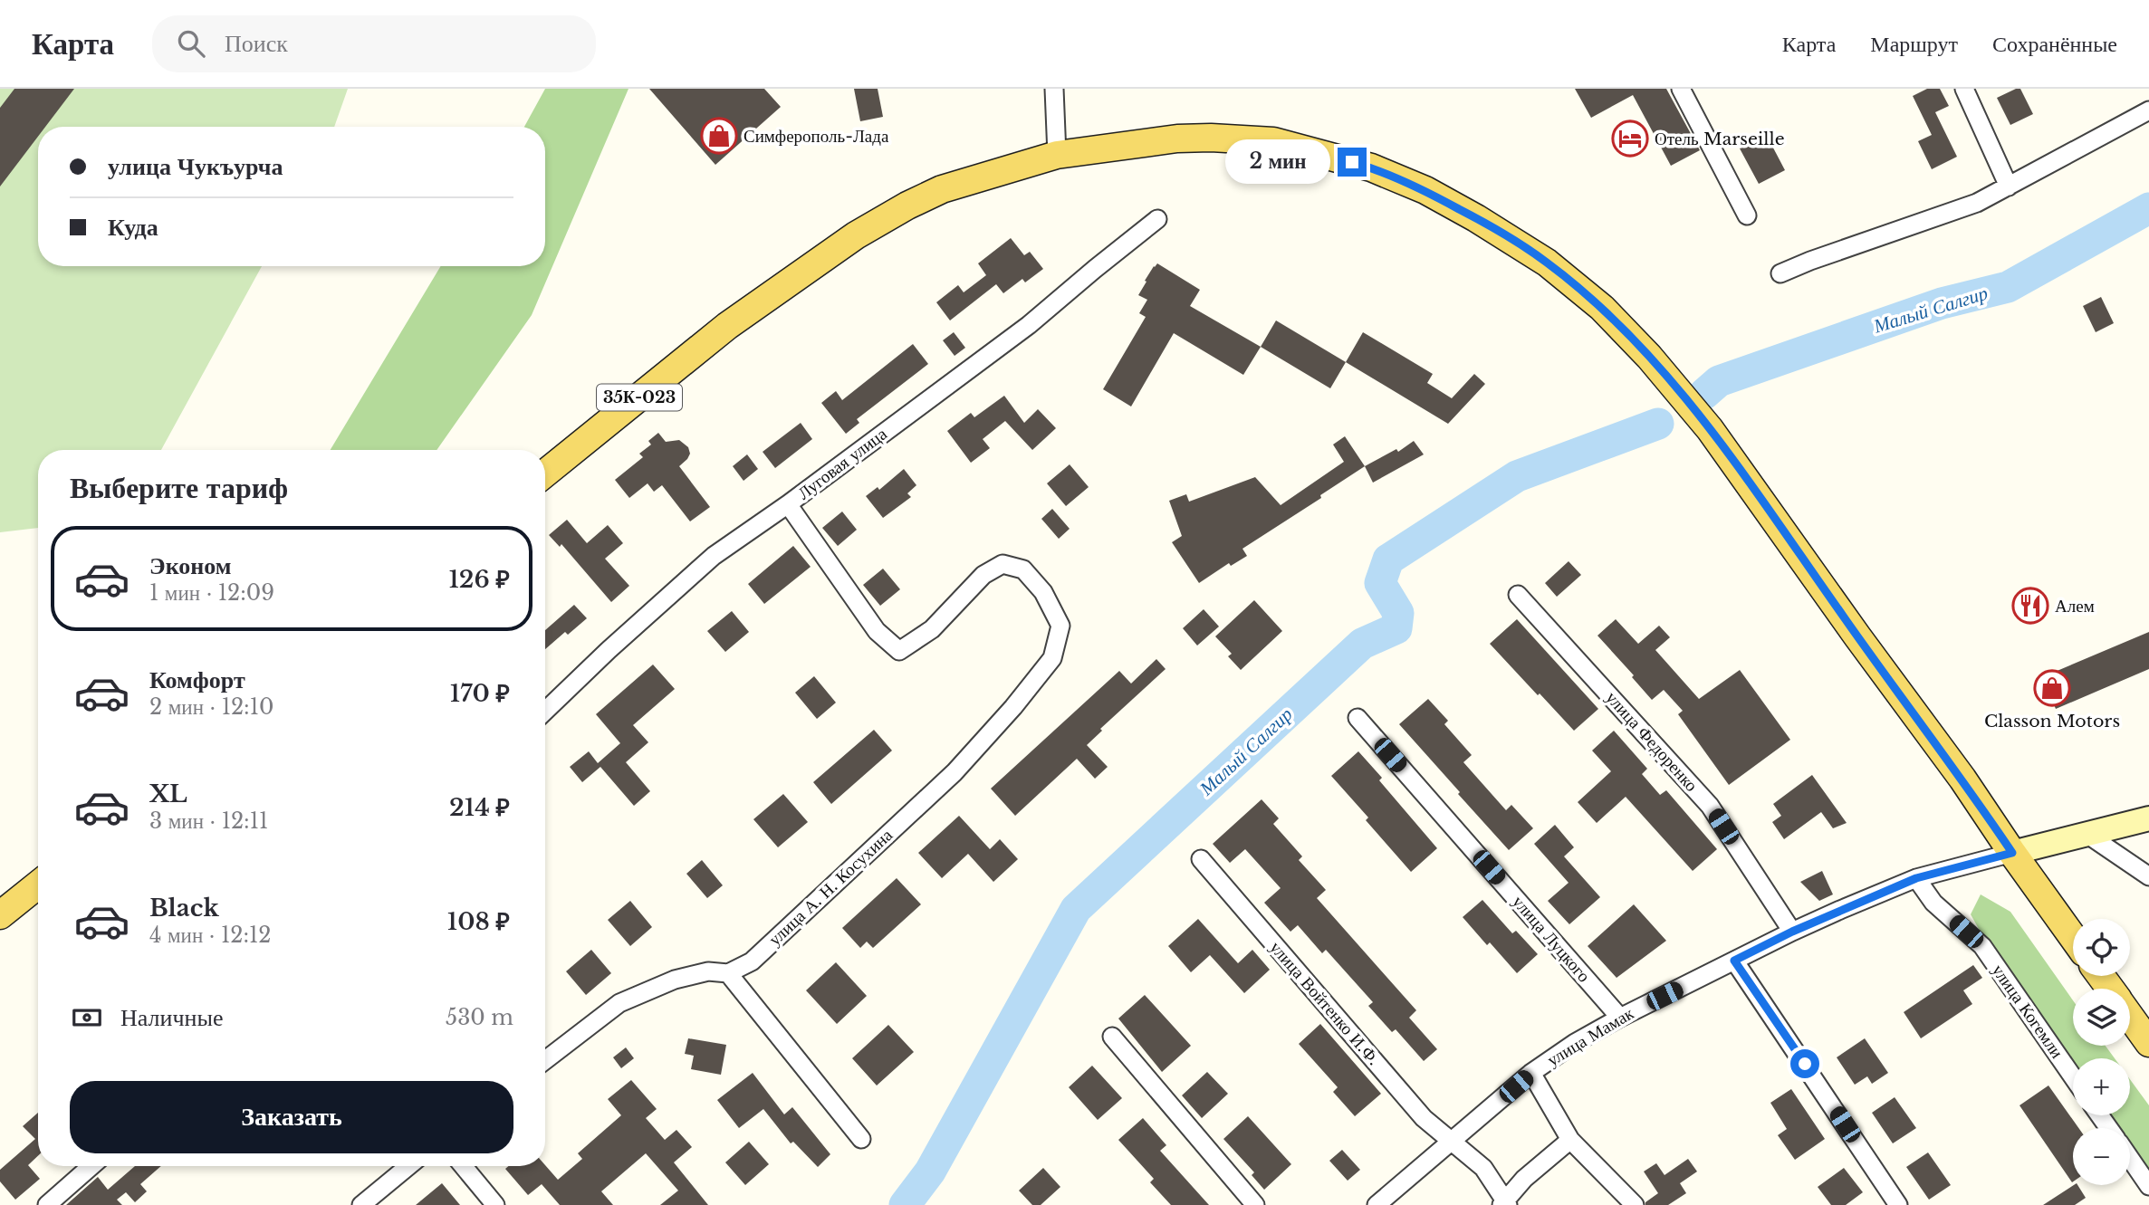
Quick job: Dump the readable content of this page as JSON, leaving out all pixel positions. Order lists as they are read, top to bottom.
{
  "streets": {
    "main road": ["35К-023"],
    "street": [
      "Луговая улица",
      "улица Федоренко",
      "улица А. Н. Косухина",
      "улица Луцкого",
      "улица Войтенко И.Ф.",
      "улица Когемли",
      "улица Мамак"
    ]
  },
  "crossings": [
    ["35К-023", "улица Мамак"],
    ["Луговая улица", "улица А. Н. Косухина"],
    ["улица Федоренко", "улица Мамак"],
    ["улица Луцкого", "улица Мамак"],
    ["улица Войтенко И.Ф.", "улица Мамак"],
    ["улица Когемли", "улица Мамак"]
  ],
  "water": ["Малый Салгир"],
  "places": {
    "shop": ["Симферополь-Лада", "Classon Motors"],
    "hotel": ["Отель Marseille"],
    "restaurant": ["Алем"]
  },
  "page": {
    "header": "Карта",
    "search": "Поиск",
    "nav": ["Карта", "Маршрут", "Сохранённые"],
    "banner": ["улица Чукъурча", "Куда"],
    "bubble": "2 мин",
    "heading": "Выберите тариф",
    "list": [
      {
        "name": "Эконом",
        "note": "1 мин · 12:09",
        "value": "126 ₽"
      },
      {
        "name": "Комфорт",
        "note": "2 мин · 12:10",
        "value": "170 ₽"
      },
      {
        "name": "XL",
        "note": "3 мин · 12:11",
        "value": "214 ₽"
      },
      {
        "name": "Black",
        "note": "4 мин · 12:12",
        "value": "108 ₽"
      }
    ],
    "map_buttons": ["+", "−"],
    "pay": ["Наличные", "530 m"],
    "buttons": "Заказать"
  }
}
